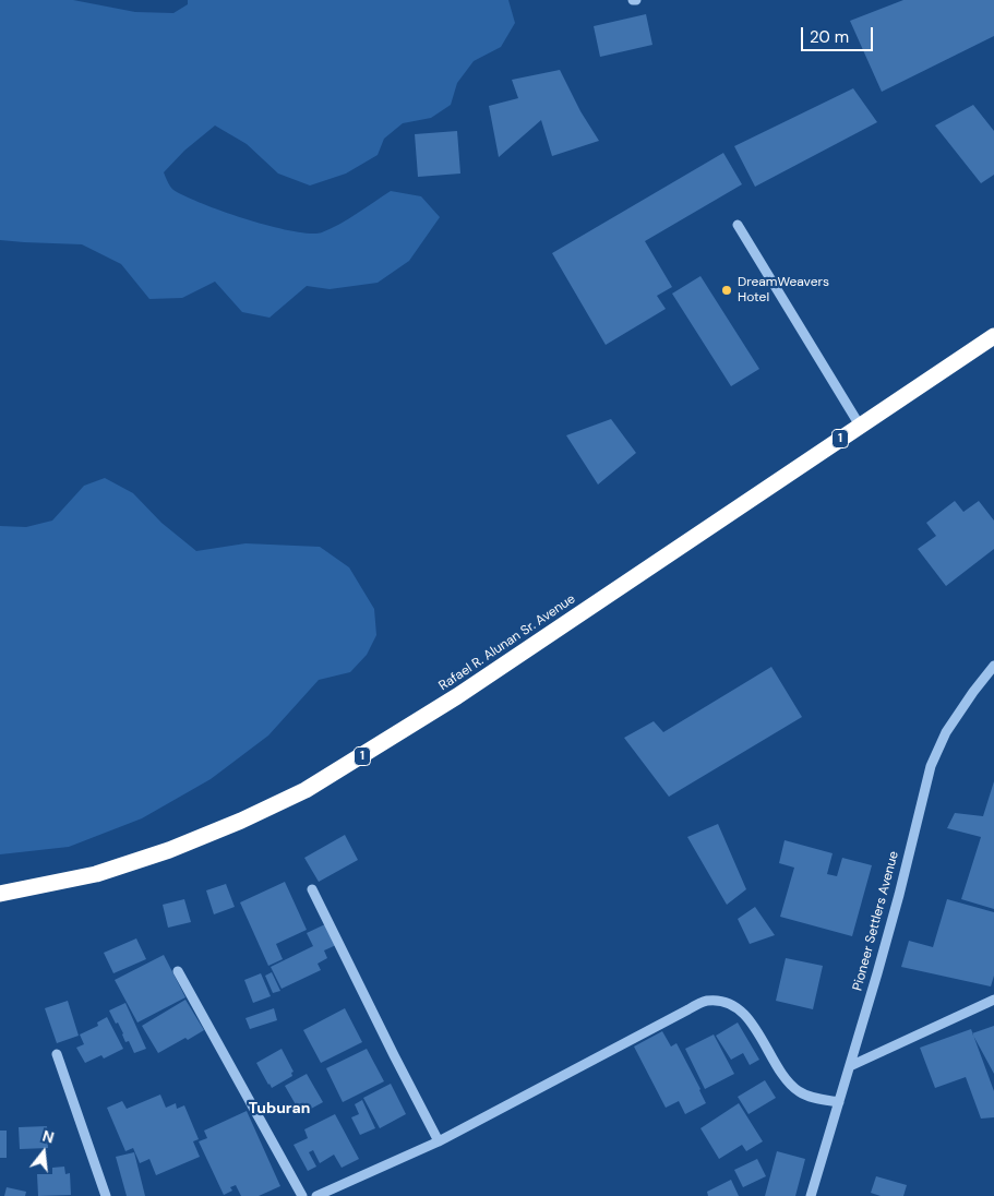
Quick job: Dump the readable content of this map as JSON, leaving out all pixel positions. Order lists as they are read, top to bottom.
{
  "streets": {
    "highway": ["1", "Rafael R. Alunan Sr. Avenue"],
    "street": ["Pioneer Settlers Avenue"]
  },
  "districts": ["Tuburan"],
  "places": ["DreamWeavers Hotel"],
  "scale_bar": "20 m",
  "north": "top"
}
